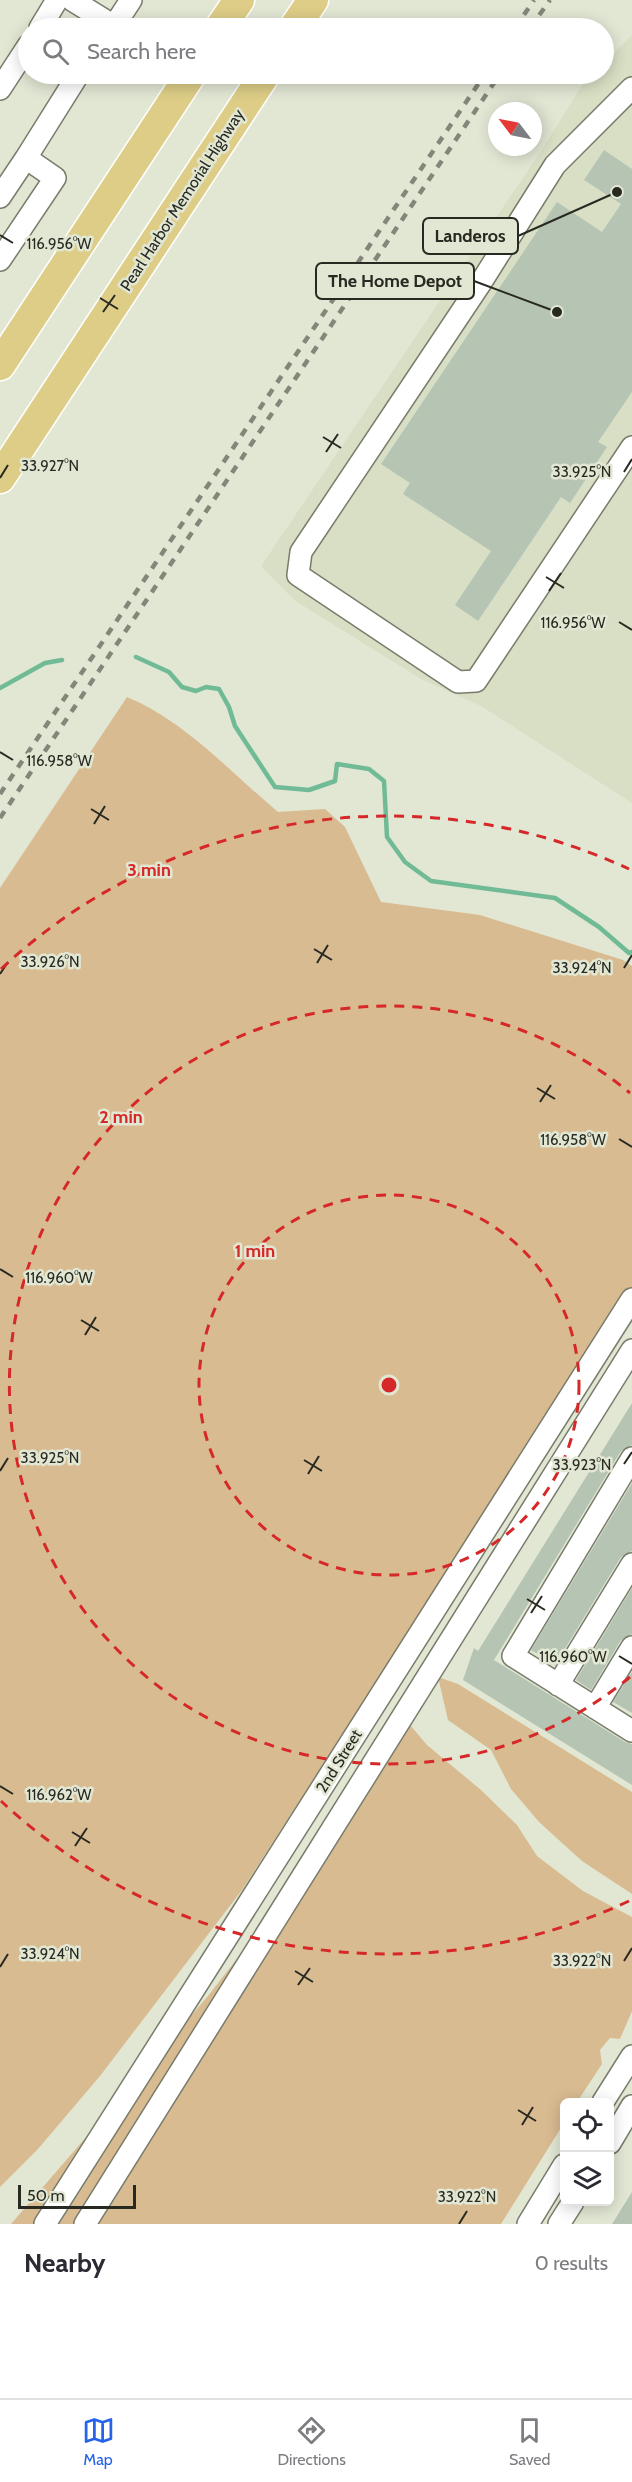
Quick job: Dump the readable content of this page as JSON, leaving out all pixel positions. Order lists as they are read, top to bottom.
{
  "streets": {
    "highway": ["Pearl Harbor Memorial Highway"],
    "street": ["2nd Street"]
  },
  "places": ["Landeros", "The Home Depot"],
  "scale_bar": "50 m",
  "north": "top left",
  "page": {
    "search": "Search here",
    "scale": "50 m",
    "heading": ["Nearby", "0 results"],
    "nav": ["Map", "Directions", "Saved"]
  },
  "coordinates": [
    "116.956°W",
    "33.927°N",
    "33.925°N",
    "116.958°W",
    "33.926°N",
    "33.924°N",
    "116.960°W",
    "33.923°N",
    "116.962°W",
    "33.922°N"
  ],
  "rings": ["3 min", "2 min", "1 min"]
}
